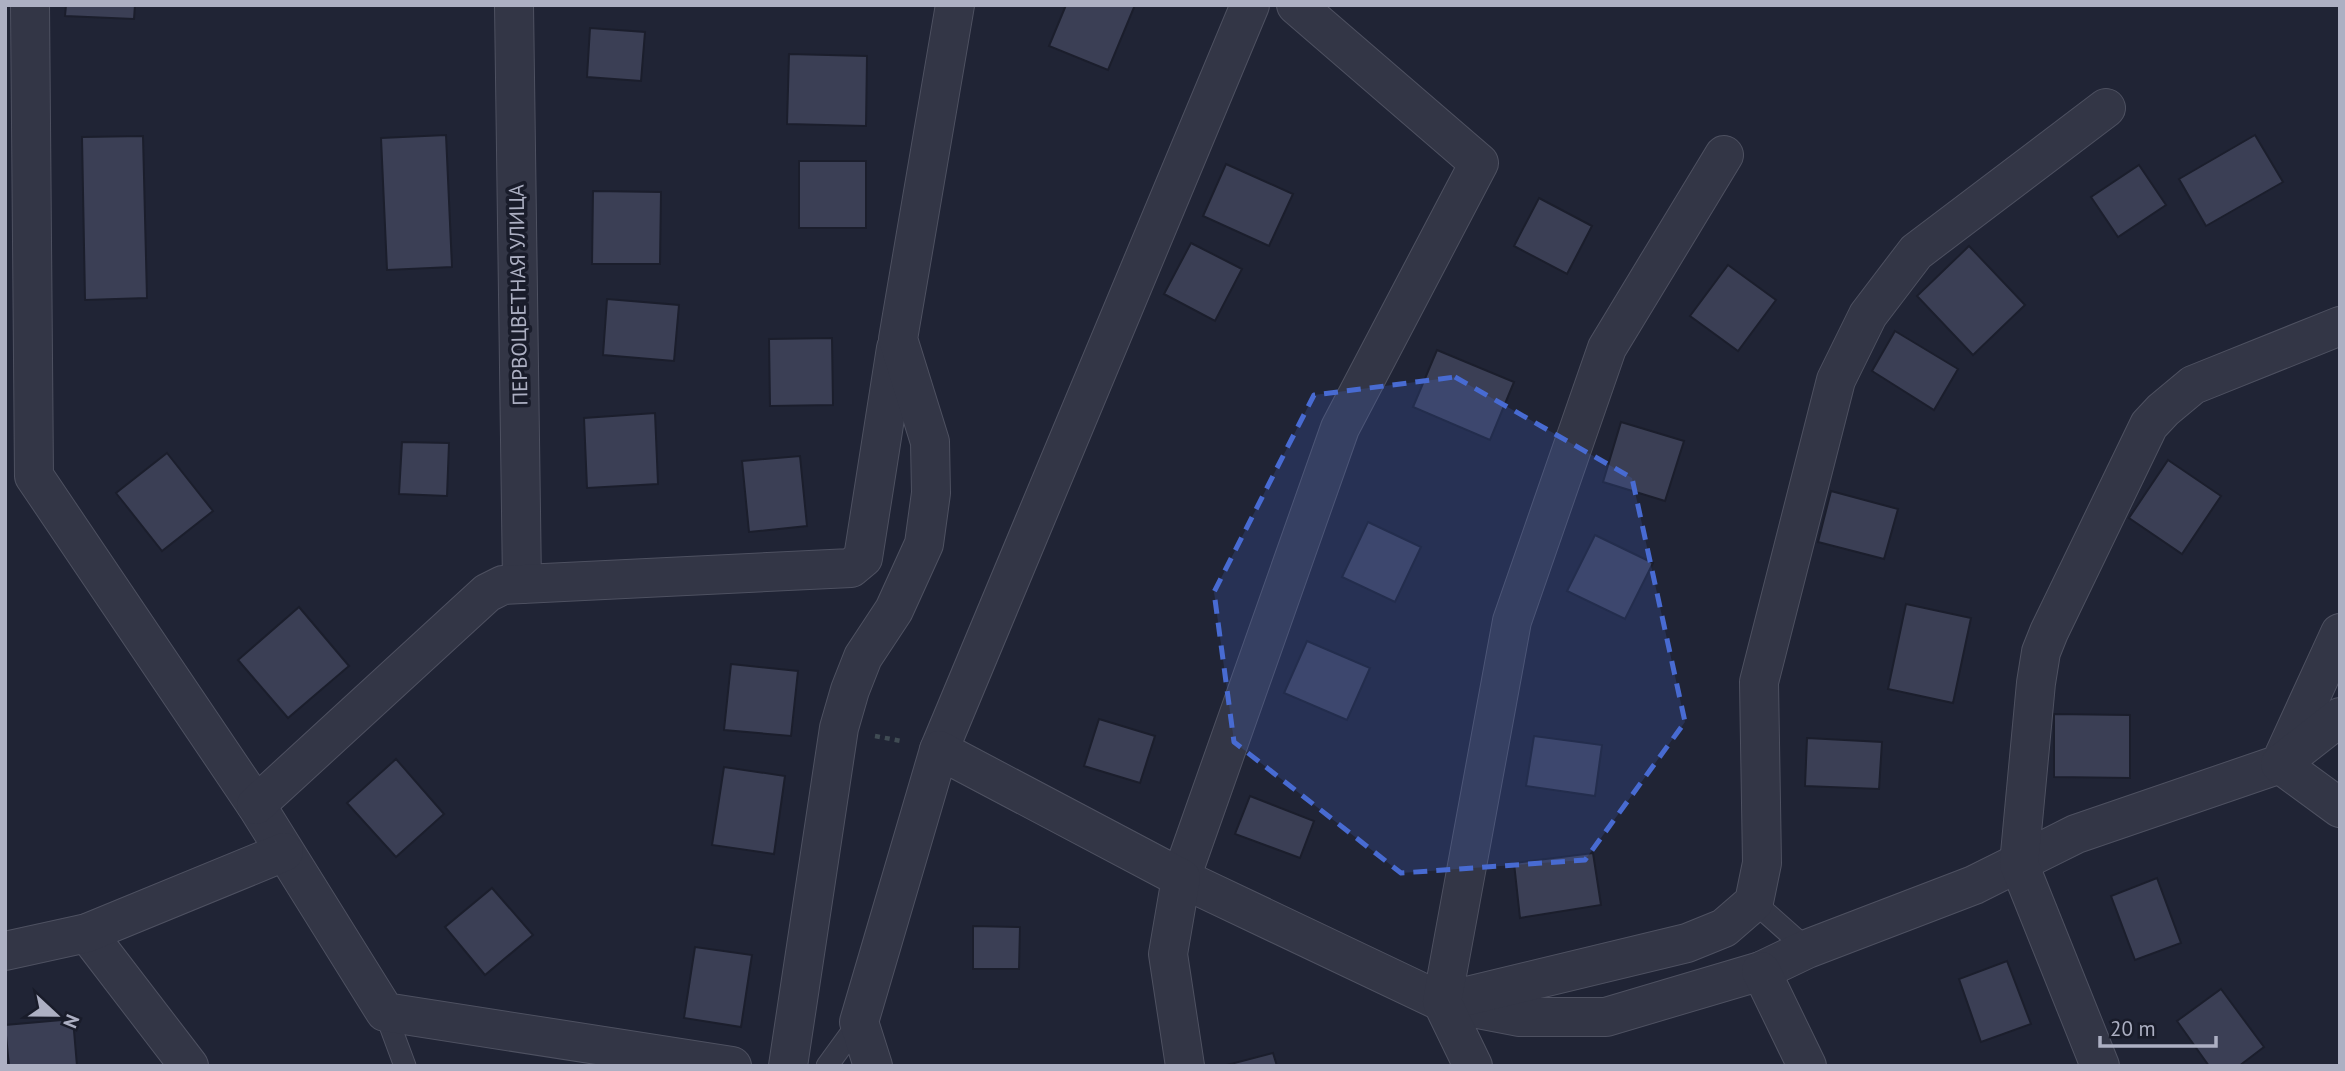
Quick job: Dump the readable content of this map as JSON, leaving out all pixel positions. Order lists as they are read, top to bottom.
{
  "streets": {
    "street": ["ПЕРВОЦВЕТНАЯ УЛИЦА"]
  },
  "scale_bar": "20 m",
  "north": "right"
}
